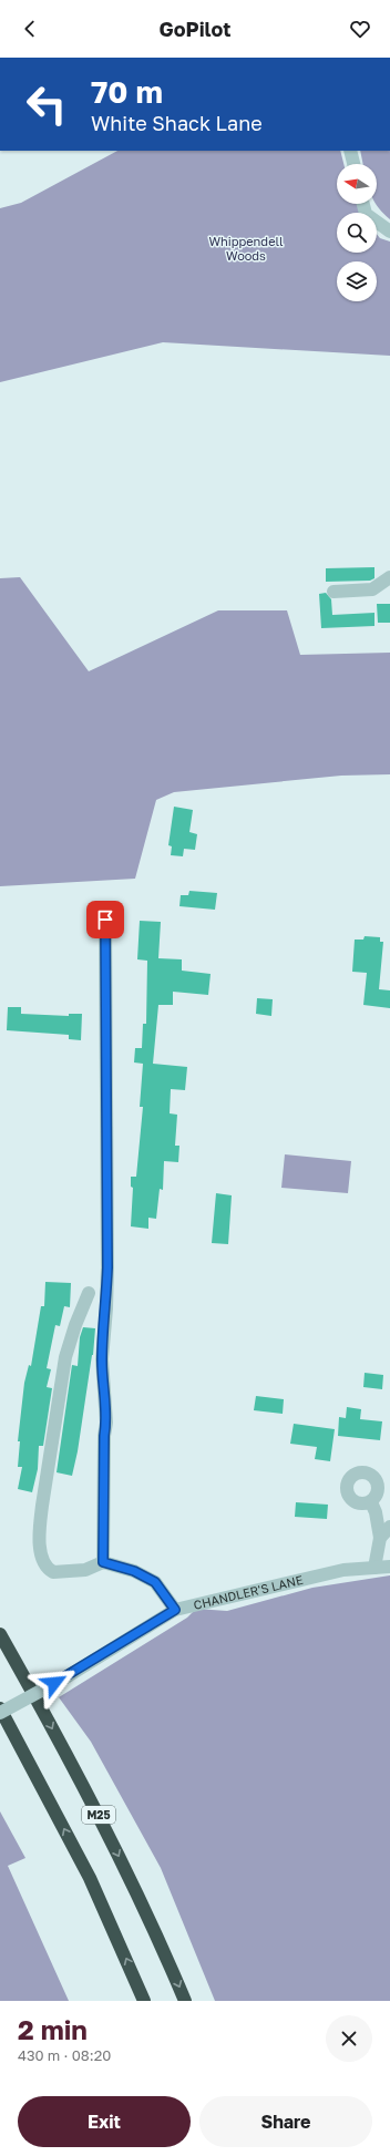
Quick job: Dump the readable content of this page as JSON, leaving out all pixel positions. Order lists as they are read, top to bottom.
{
  "streets": {
    "highway": ["M25"],
    "street": ["CHANDLER'S LANE"]
  },
  "parks": ["Whippendell Woods"],
  "north": "left",
  "page": {
    "header": "GoPilot",
    "turn": ["70 m", "White Shack Lane"],
    "heading": ["2 min", "430 m · 08:20"],
    "buttons": ["Exit", "Share"]
  }
}
